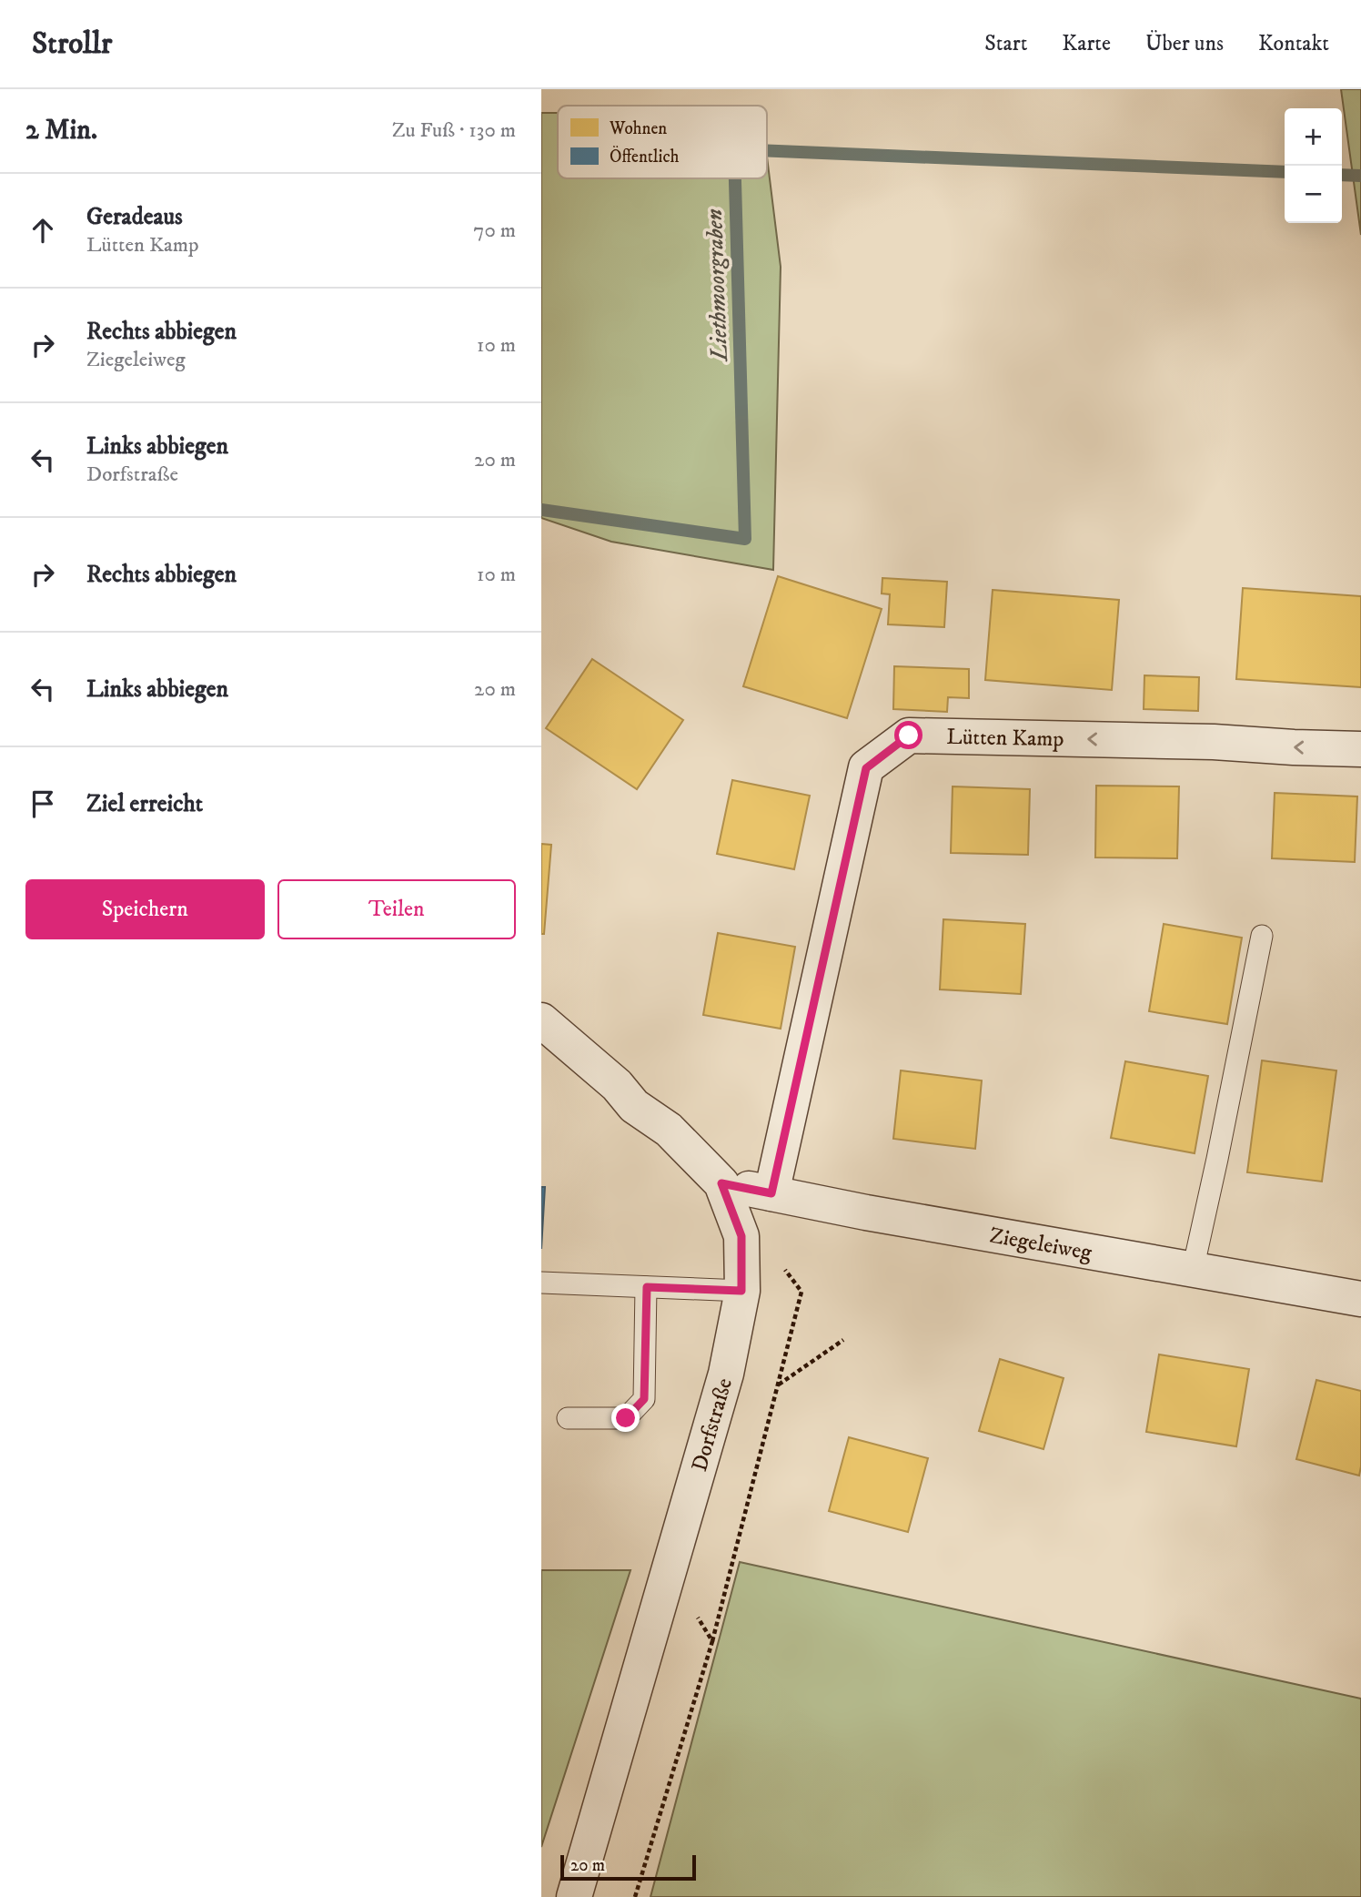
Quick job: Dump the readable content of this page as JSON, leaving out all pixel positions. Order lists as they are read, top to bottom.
{
  "streets": {
    "street": ["Lütten Kamp", "Ziegeleiweg", "Dorfstraße"]
  },
  "crossings": [
    ["Lütten Kamp", "Ziegeleiweg"],
    ["Ziegeleiweg", "Dorfstraße"]
  ],
  "water": ["Liethmoorgraben"],
  "legend": ["Wohnen", "Öffentlich"],
  "scale_bar": "20 m",
  "page": {
    "header": "Strollr",
    "nav": [
      "Start",
      "Karte",
      "Über uns",
      "Kontakt"
    ],
    "heading": ["2 Min.", "Zu Fuß · 130 m"],
    "map_buttons": ["+", "−"],
    "list": [
      ["Geradeaus", "Lütten Kamp", "70 m"],
      ["Rechts abbiegen", "Ziegeleiweg", "10 m"],
      ["Links abbiegen", "Dorfstraße", "20 m"],
      ["Rechts abbiegen", "10 m"],
      ["Links abbiegen", "20 m"],
      "Ziel erreicht"
    ],
    "buttons": ["Speichern", "Teilen"],
    "scale": "20 m"
  }
}
